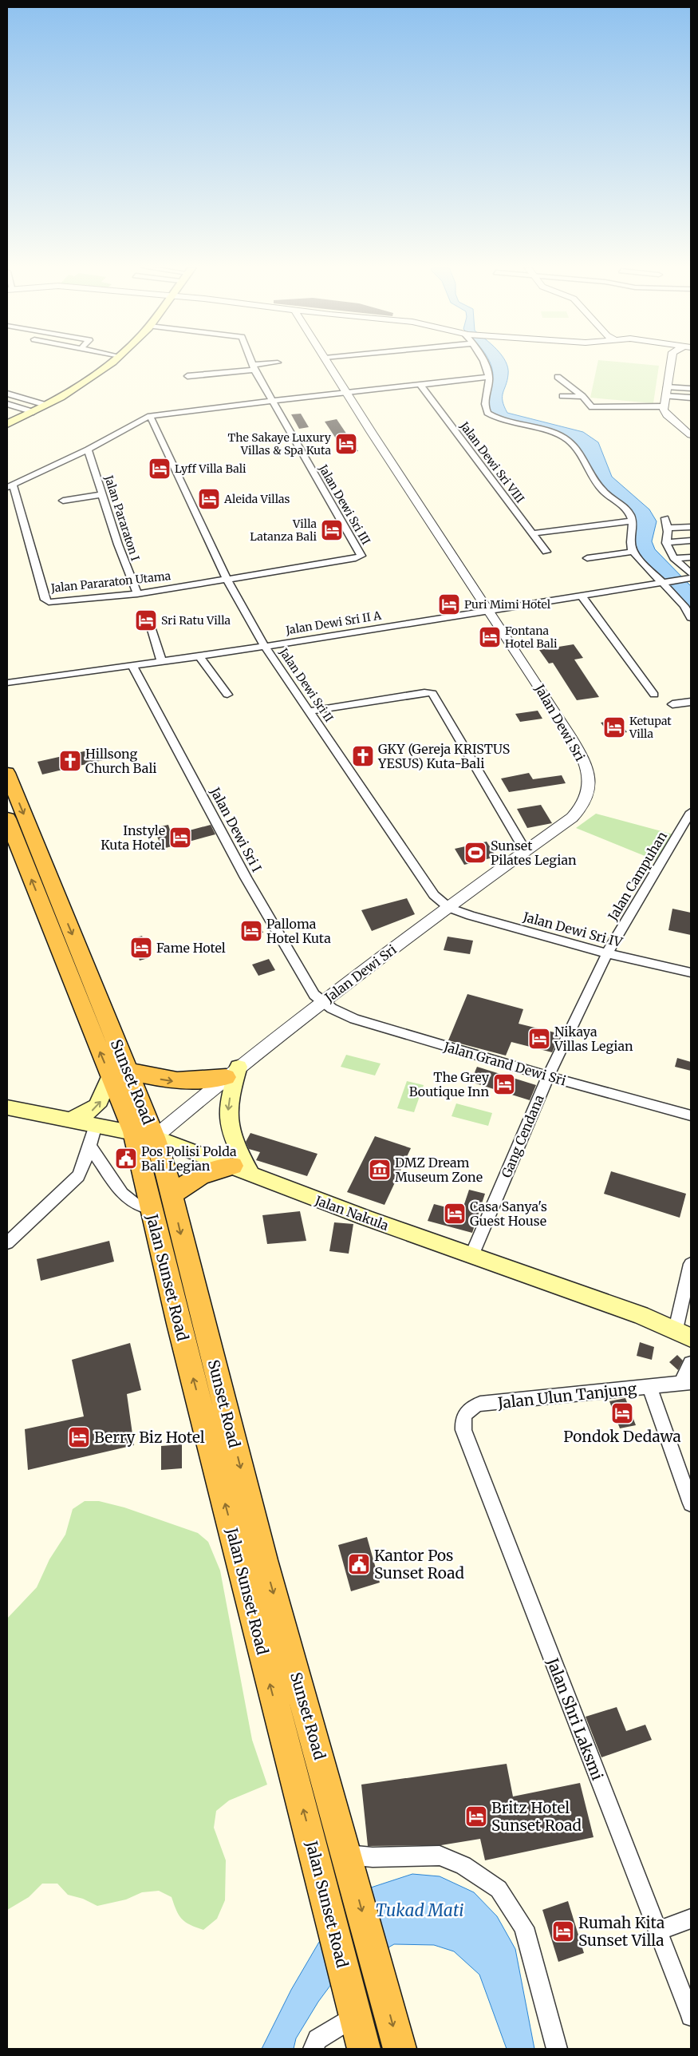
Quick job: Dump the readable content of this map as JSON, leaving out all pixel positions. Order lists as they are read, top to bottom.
{
  "streets": {
    "highway": ["Sunset Road", "Jalan Sunset Road"],
    "main road": ["Jalan Nakula"],
    "street": [
      "Jalan Dewi Sri VIII",
      "Jalan Dewi Sri III",
      "Jalan Pararaton I",
      "Jalan Pararaton Utama",
      "Jalan Dewi Sri II A",
      "Jalan Dewi Sri II",
      "Jalan Dewi Sri",
      "Jalan Dewi Sri I",
      "Jalan Campuhan",
      "Jalan Dewi Sri IV",
      "Jalan Grand Dewi Sri",
      "Gang Cendana",
      "Jalan Ulun Tanjung",
      "Jalan Shri Laksmi"
    ]
  },
  "crossings": [
    ["Jalan Dewi Sri III", "Jalan Pararaton Utama"],
    ["Jalan Dewi Sri III", "Jalan Dewi Sri II"],
    ["Jalan Pararaton I", "Jalan Pararaton Utama"],
    ["Jalan Pararaton Utama", "Jalan Dewi Sri II"],
    ["Jalan Dewi Sri II A", "Jalan Dewi Sri II"],
    ["Jalan Dewi Sri II A", "Jalan Dewi Sri"],
    ["Jalan Dewi Sri II A", "Jalan Dewi Sri I"],
    ["Jalan Dewi Sri II", "Jalan Dewi Sri"],
    ["Jalan Dewi Sri II", "Jalan Dewi Sri IV"],
    ["Jalan Dewi Sri", "Jalan Dewi Sri I"],
    ["Jalan Dewi Sri", "Jalan Dewi Sri IV"],
    ["Jalan Dewi Sri", "Jalan Grand Dewi Sri"],
    ["Jalan Dewi Sri", "Sunset Road"],
    ["Jalan Dewi Sri", "Jalan Nakula"],
    ["Jalan Dewi Sri", "Jalan Sunset Road"],
    ["Jalan Dewi Sri I", "Jalan Grand Dewi Sri"],
    ["Jalan Campuhan", "Jalan Dewi Sri IV"],
    ["Jalan Campuhan", "Gang Cendana"],
    ["Jalan Dewi Sri IV", "Gang Cendana"],
    ["Jalan Grand Dewi Sri", "Gang Cendana"],
    ["Sunset Road", "Jalan Nakula"],
    ["Sunset Road", "Jalan Sunset Road"],
    ["Gang Cendana", "Jalan Nakula"],
    ["Jalan Nakula", "Jalan Sunset Road"],
    ["Jalan Ulun Tanjung", "Jalan Shri Laksmi"]
  ],
  "one_way": ["Jalan Sunset Road"],
  "water": ["Tukad Mati"],
  "places": {
    "hotel": [
      "The Sakaye Luxury Villas & Spa Kuta",
      "Lyff Villa Bali",
      "Aleida Villas",
      "Villa Latanza Bali",
      "Puri Mimi Hotel",
      "Sri Ratu Villa",
      "Fontana Hotel Bali",
      "Ketupat Villa",
      "Instyle Kuta Hotel",
      "Palloma Hotel Kuta",
      "Fame Hotel",
      "Nikaya Villas Legian",
      "The Grey Boutique Inn",
      "Casa Sanya's Guest House",
      "Pondok Dedawa",
      "Berry Biz Hotel",
      "Britz Hotel Sunset Road",
      "Rumah Kita Sunset Villa"
    ],
    "church": ["GKY (Gereja KRISTUS YESUS) Kuta-Bali", "Hillsong Church Bali"],
    "sports": ["Sunset Pilates Legian"],
    "public building": ["Pos Polisi Polda Bali Legian", "Kantor Pos Sunset Road"],
    "museum": ["DMZ Dream Museum Zone"]
  }
}
